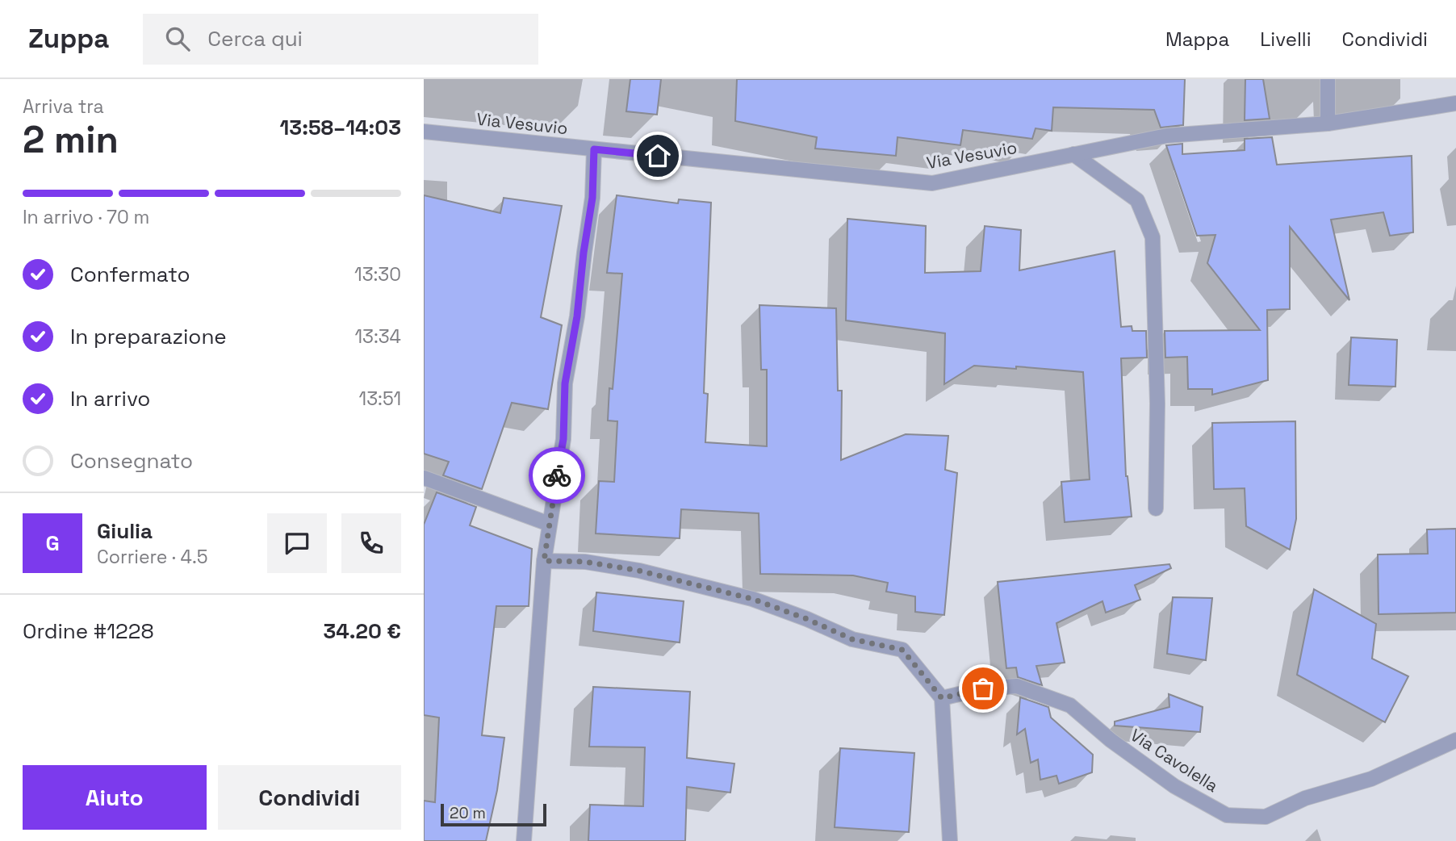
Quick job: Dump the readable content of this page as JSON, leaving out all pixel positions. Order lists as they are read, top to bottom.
{
  "streets": {
    "street": ["Via Vesuvio", "Via Cavolella"]
  },
  "scale_bar": "20 m",
  "page": {
    "header": "Zuppa",
    "search": "Cerca qui",
    "nav": ["Mappa", "Livelli", "Condividi"],
    "heading": ["2 min", "Arriva tra", "13:58–14:03"],
    "panel": [
      "Giulia",
      "Corriere · 4.5",
      "Ordine #1228",
      "34.20 €"
    ],
    "bar": "In arrivo · 70 m",
    "list": [
      ["Confermato", "13:30"],
      ["In preparazione", "13:34"],
      ["In arrivo", "13:51"],
      "Consegnato"
    ],
    "round": "G",
    "buttons": ["Aiuto", "Condividi"],
    "scale": "20 m"
  }
}
